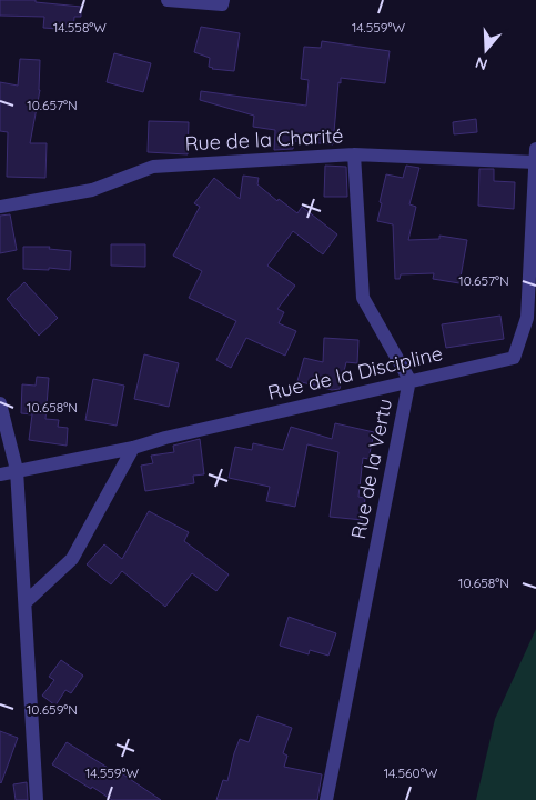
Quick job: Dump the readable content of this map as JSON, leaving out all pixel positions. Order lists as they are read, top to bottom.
{
  "streets": {
    "street": ["Rue de la Charité", "Rue de la Discipline", "Rue de la Vertu"]
  },
  "crossings": [
    ["Rue de la Charité", "Rue de la Discipline"],
    ["Rue de la Charité", "Rue de la Vertu"],
    ["Rue de la Discipline", "Rue de la Vertu"]
  ],
  "north": "bottom",
  "coordinates": [
    "14.558°W",
    "14.559°W",
    "10.657°N",
    "10.658°N",
    "10.659°N",
    "14.560°W"
  ]
}
